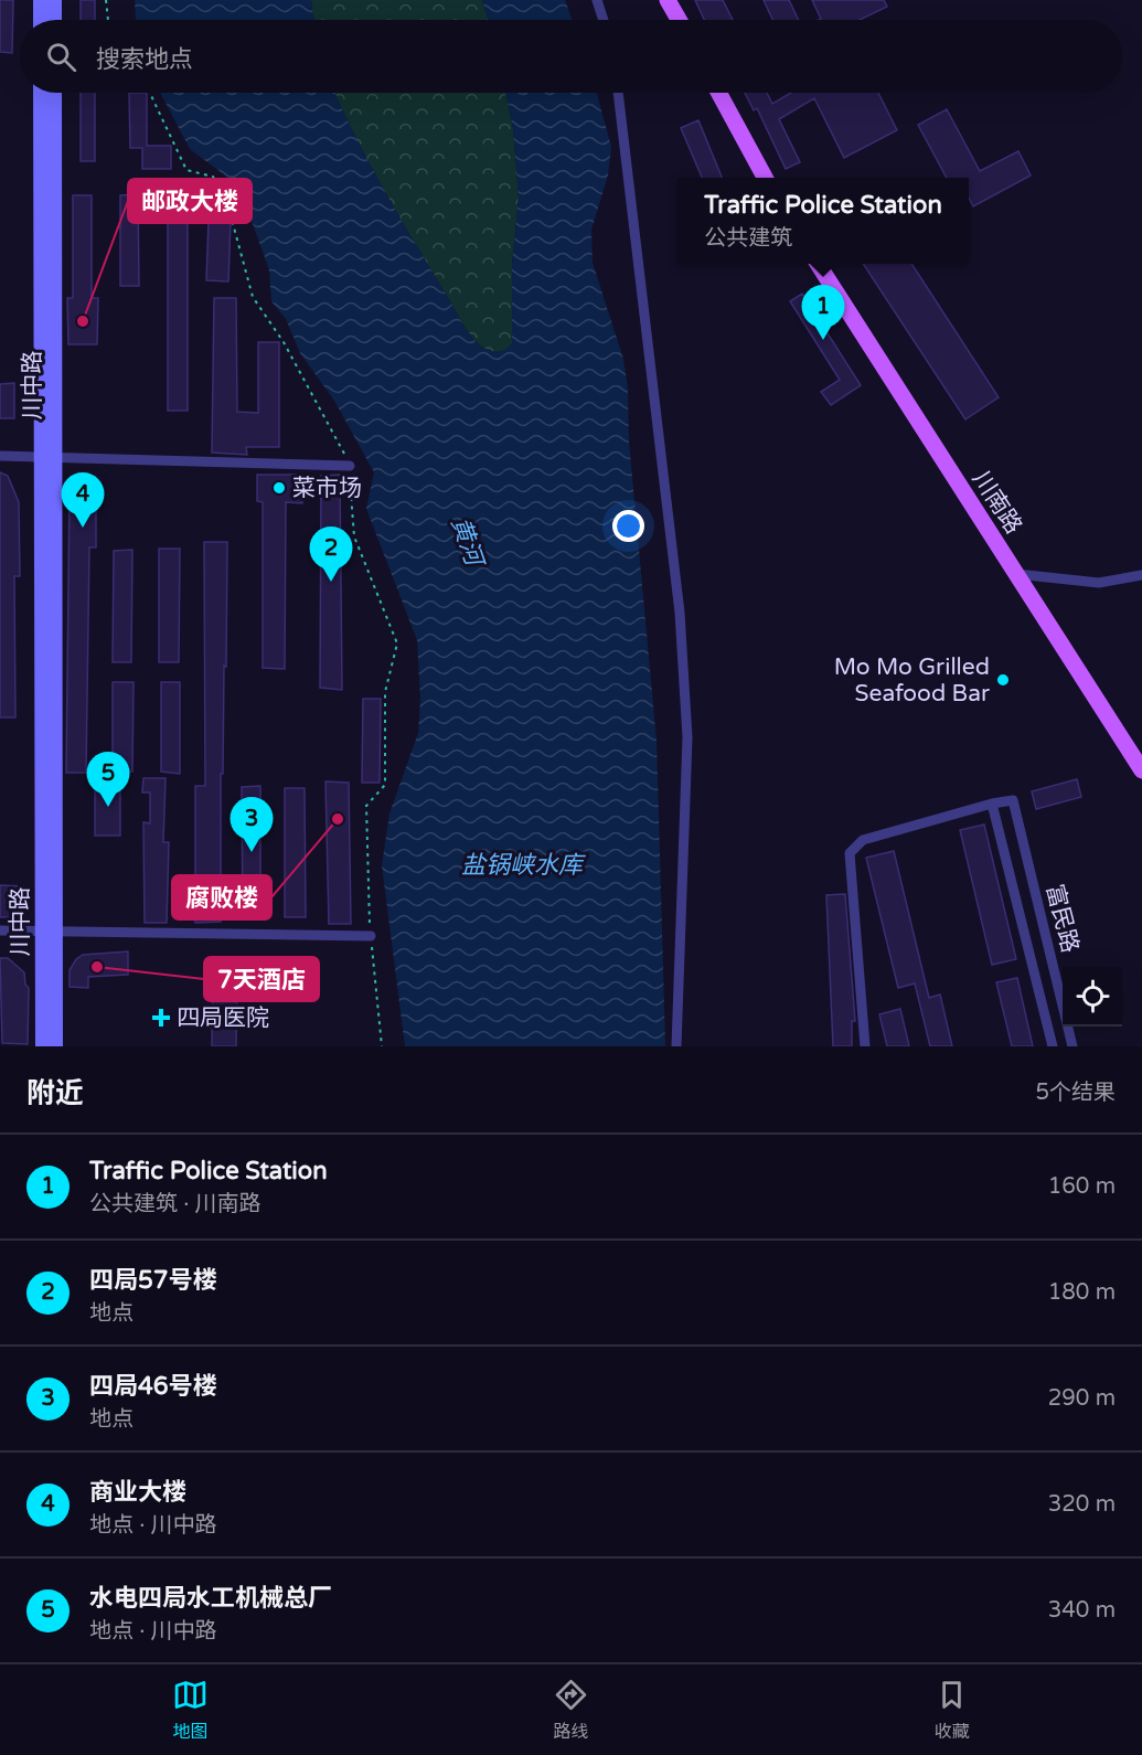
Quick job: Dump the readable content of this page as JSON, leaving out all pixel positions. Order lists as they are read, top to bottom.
{
  "streets": {
    "main road": ["川南路"],
    "street": ["川中路", "富民路"]
  },
  "water": ["黄河", "盐锅峡水库"],
  "places": {
    "other": [
      "邮政大楼",
      "菜市场",
      "Mo Mo Grilled Seafood Bar",
      "腐败楼",
      "7天酒店"
    ],
    "health": ["四局医院"]
  },
  "page": {
    "search": "搜索地点",
    "popup": ["Traffic Police Station", "公共建筑"],
    "pins": [
      "1",
      "4",
      "2",
      "5",
      "3"
    ],
    "heading": ["附近", "5个结果"],
    "list": [
      {
        "mark": "1",
        "name": "Traffic Police Station",
        "note": "公共建筑 · 川南路",
        "value": "160 m"
      },
      {
        "mark": "2",
        "name": "四局57号楼",
        "note": "地点",
        "value": "180 m"
      },
      {
        "mark": "3",
        "name": "四局46号楼",
        "note": "地点",
        "value": "290 m"
      },
      {
        "mark": "4",
        "name": "商业大楼",
        "note": "地点 · 川中路",
        "value": "320 m"
      },
      {
        "mark": "5",
        "name": "水电四局水工机械总厂",
        "note": "地点 · 川中路",
        "value": "340 m"
      }
    ],
    "nav": ["地图", "路线", "收藏"]
  }
}
